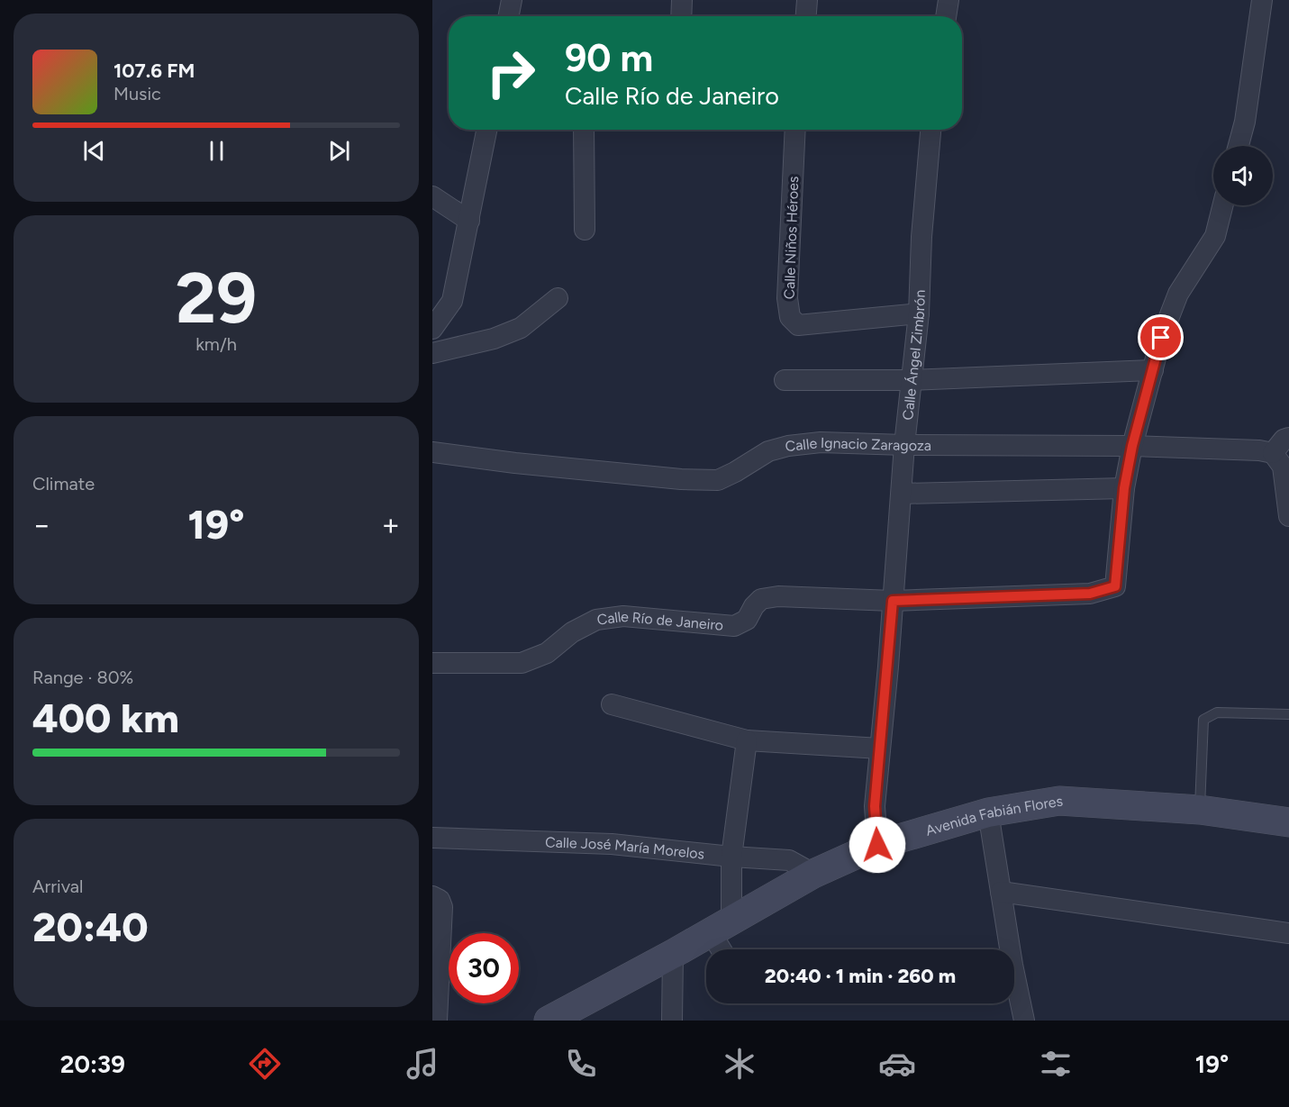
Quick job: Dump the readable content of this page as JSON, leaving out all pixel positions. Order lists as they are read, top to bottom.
{
  "streets": {
    "main road": ["Avenida Fabián Flores"],
    "street": [
      "Calle Niños Héroes",
      "Calle Ángel Zimbrón",
      "Calle Ignacio Zaragoza",
      "Calle Río de Janeiro",
      "Calle José María Morelos"
    ]
  },
  "crossings": [
    ["Calle Niños Héroes", "Calle Ángel Zimbrón"],
    ["Calle Ángel Zimbrón", "Calle Ignacio Zaragoza"],
    ["Calle Ángel Zimbrón", "Calle Río de Janeiro"],
    ["Calle Ángel Zimbrón", "Avenida Fabián Flores"],
    ["Avenida Fabián Flores", "Calle José María Morelos"]
  ],
  "page": {
    "turn": ["90 m", "Calle Río de Janeiro"],
    "song": ["107.6 FM", "Music"],
    "tile": [
      ["29", "km/h"],
      "Climate",
      ["Range · 80%", "400 km"],
      ["Arrival", "20:40"]
    ],
    "heat": ["−", "19°", "+"],
    "limit": "30",
    "trip": "20:40 · 1 min · 260 m",
    "tabs": ["20:39", "19°"]
  }
}
